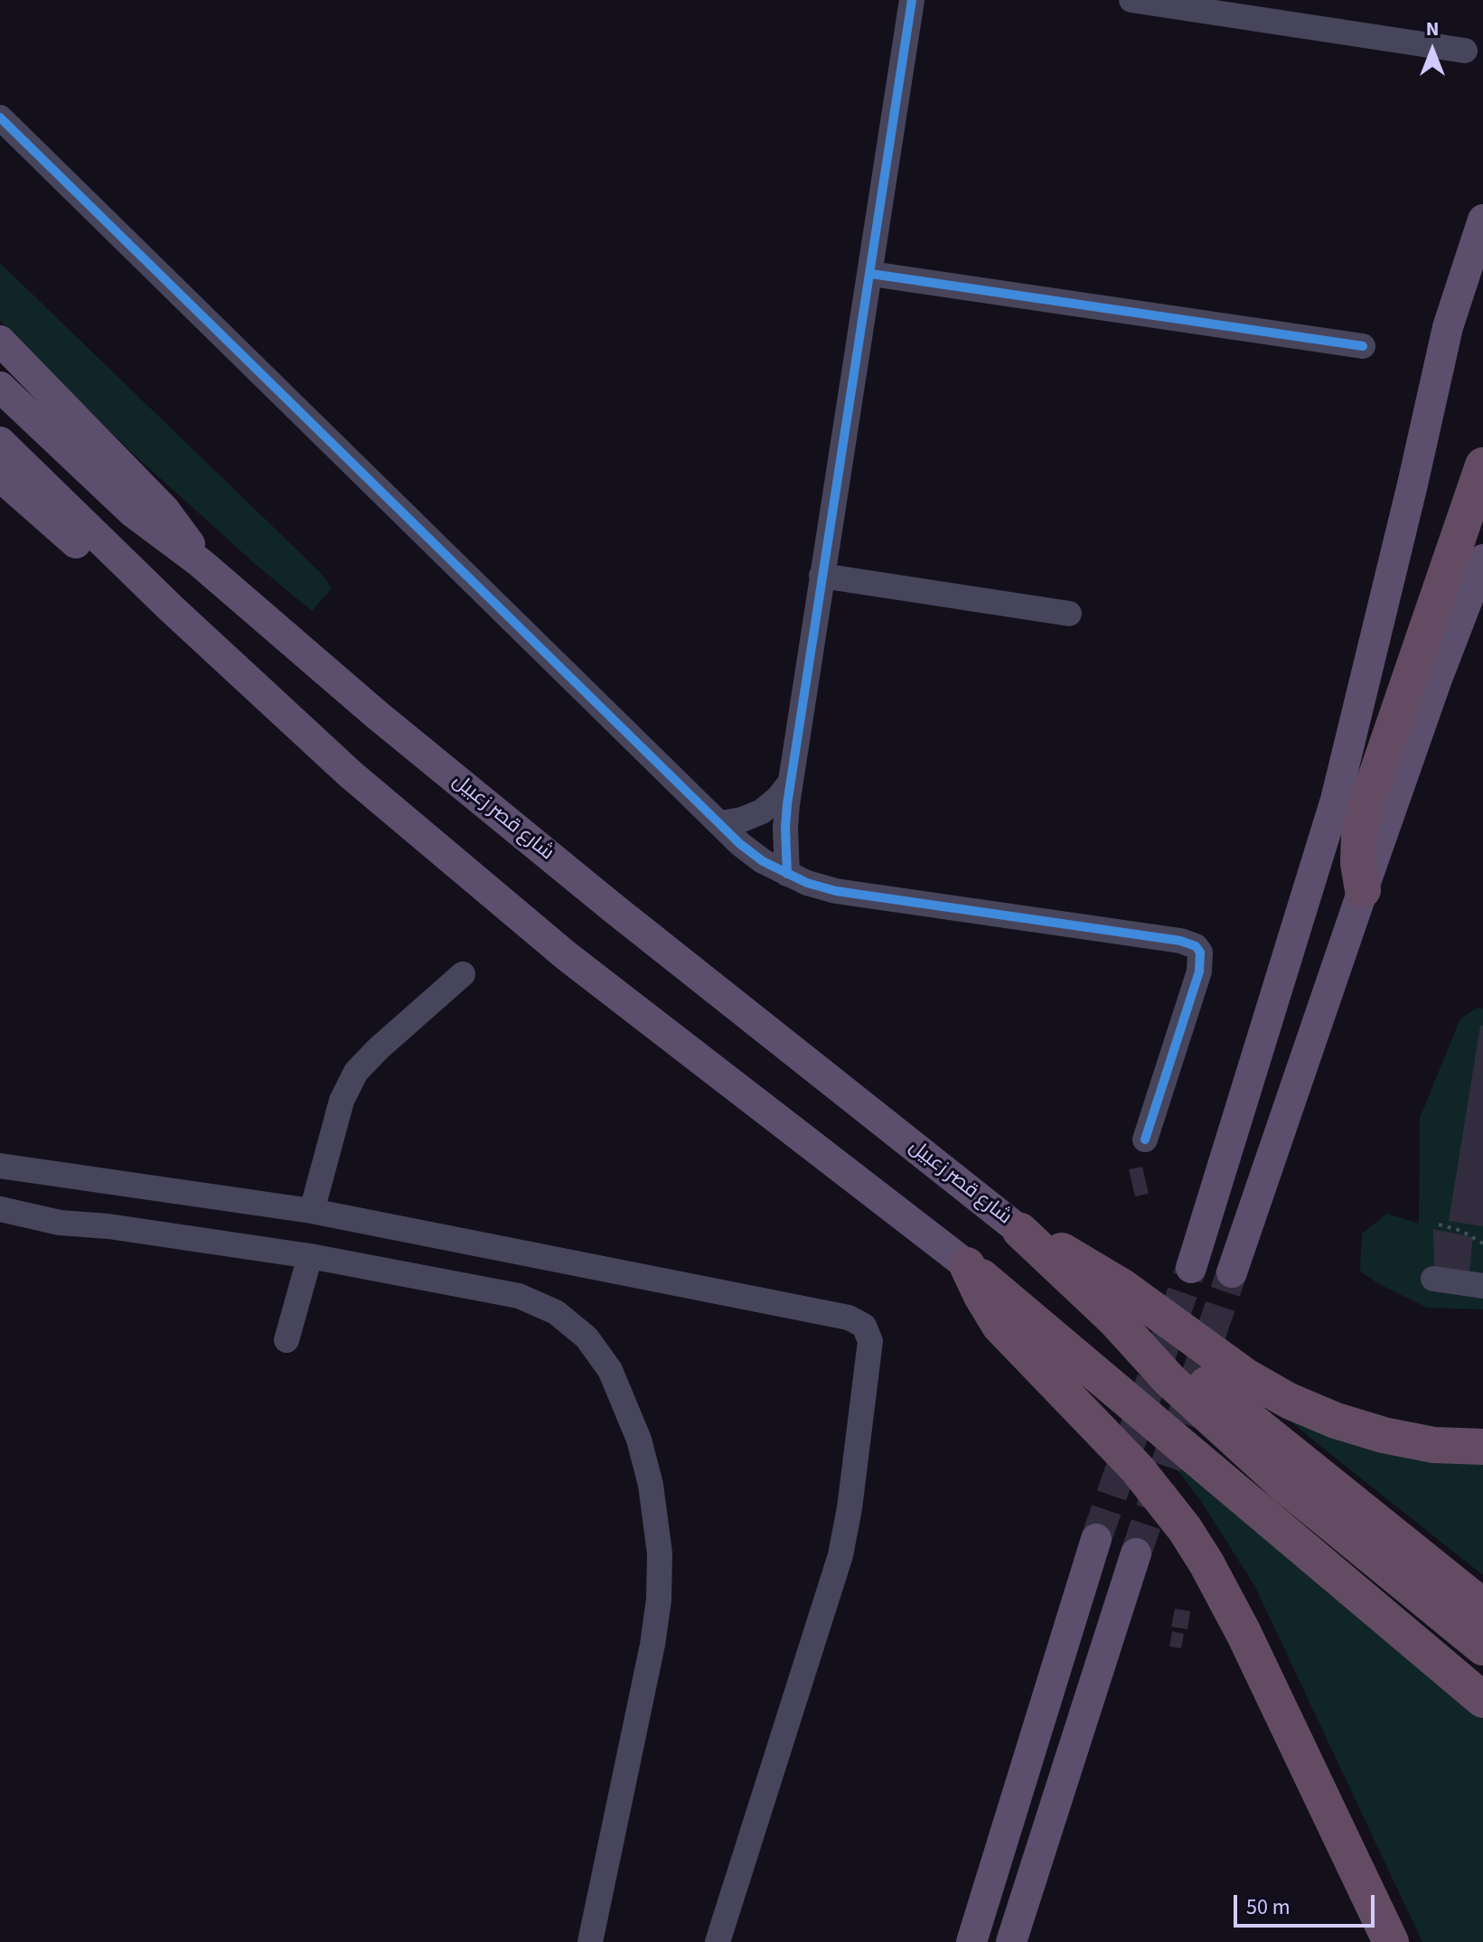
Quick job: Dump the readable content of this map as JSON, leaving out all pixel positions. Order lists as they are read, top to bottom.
{
  "streets": {
    "main road": ["شارع قصر زعبيل"]
  },
  "scale_bar": "50 m",
  "north": "top"
}
